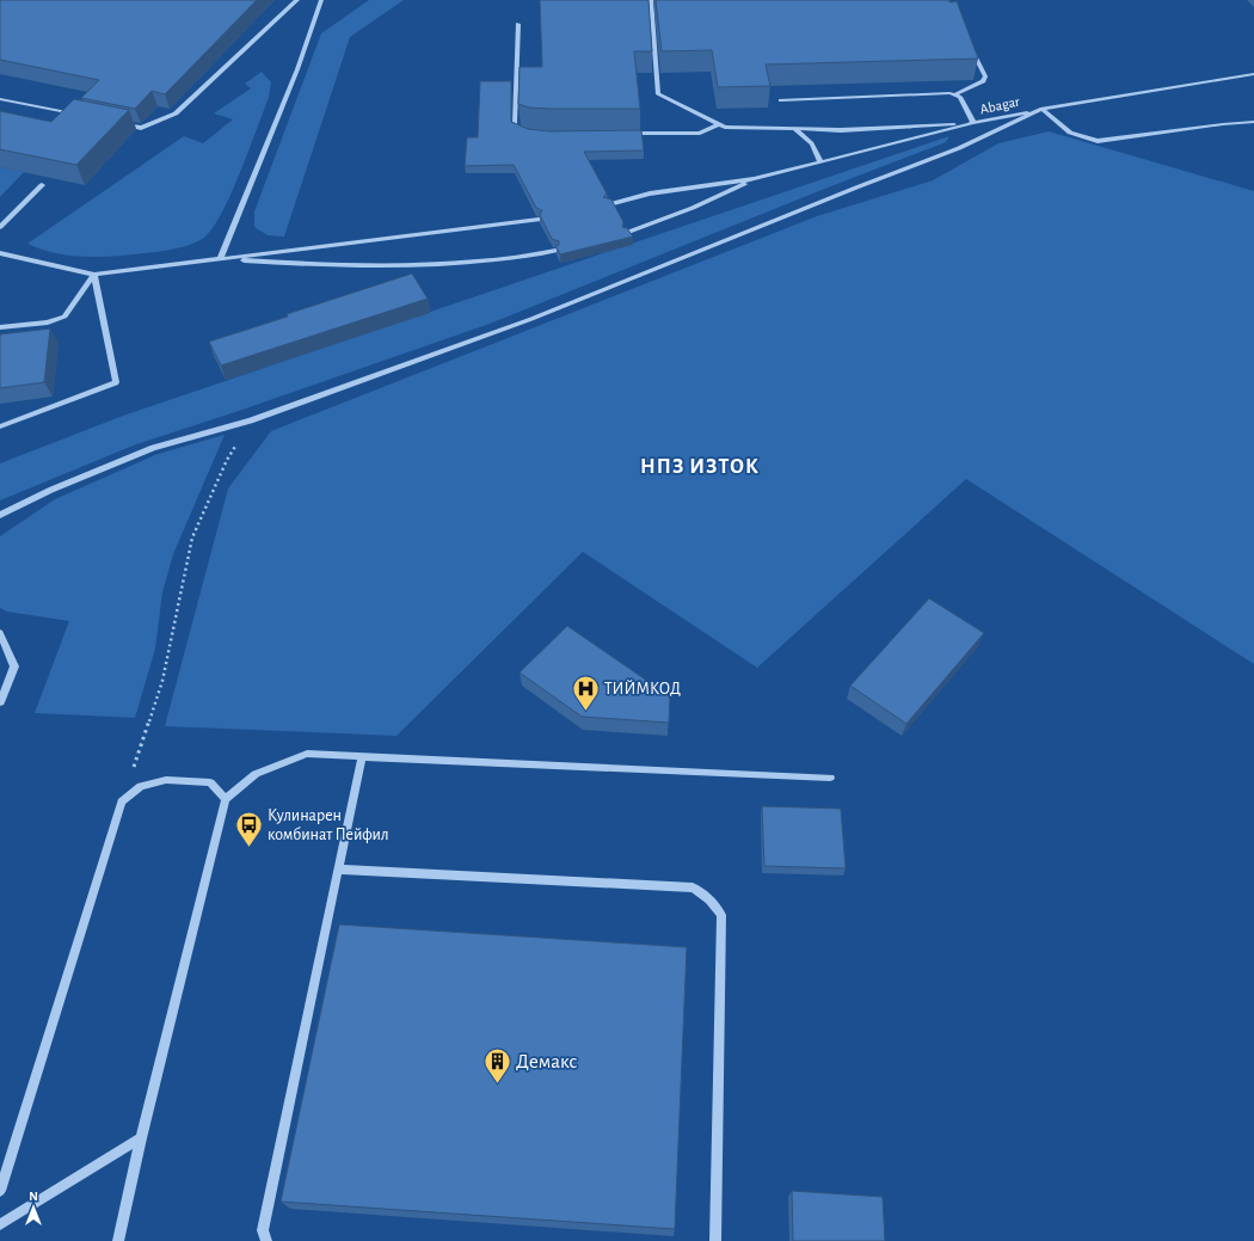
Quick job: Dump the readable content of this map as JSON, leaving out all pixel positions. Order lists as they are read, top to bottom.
{
  "streets": {
    "street": ["Abagar"]
  },
  "districts": ["НПЗ ИЗТОК"],
  "places": {
    "hospital": ["ТИЙМКОД"],
    "bus stop": ["Кулинарен комбинат Пейфил"],
    "building": ["Демакс"]
  },
  "north": "top"
}
